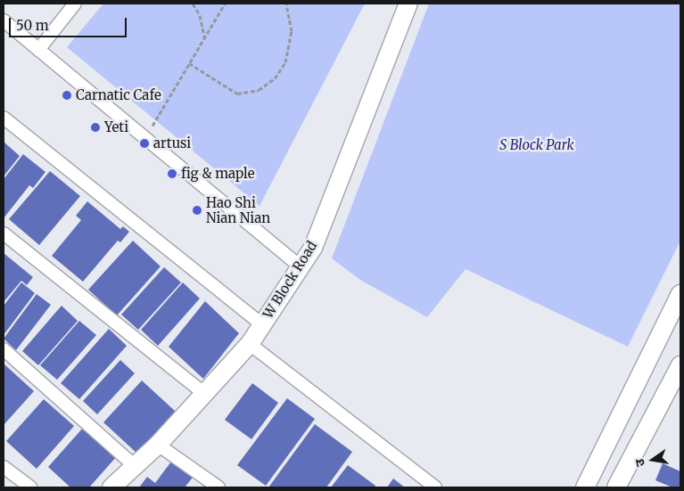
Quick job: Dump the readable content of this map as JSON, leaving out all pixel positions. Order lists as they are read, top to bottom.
{
  "streets": {
    "street": ["W Block Road"]
  },
  "parks": ["S Block Park"],
  "places": [
    "Carnatic Cafe",
    "Yeti",
    "artusi",
    "fig & maple",
    "Hao Shi Nian Nian"
  ],
  "scale_bar": "50 m",
  "north": "left"
}
